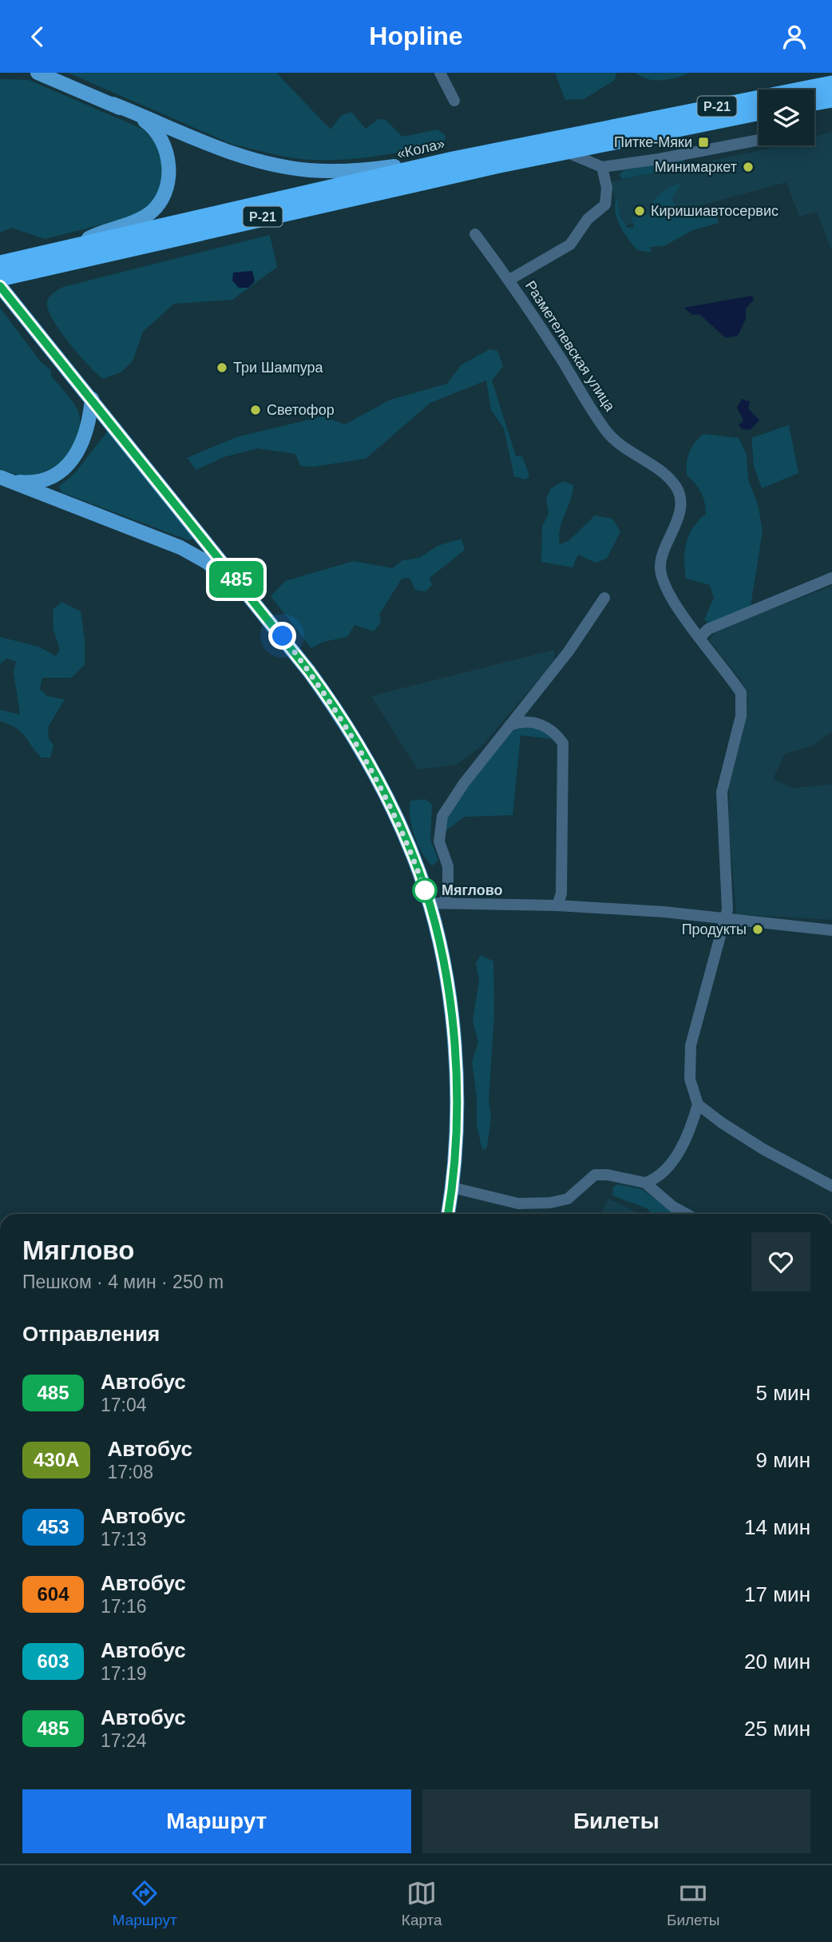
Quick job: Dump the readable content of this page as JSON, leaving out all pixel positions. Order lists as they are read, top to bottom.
{
  "streets": {
    "highway": ["Р-21", "«Кола»"],
    "street": ["Разметелевская улица"]
  },
  "crossings": [
    ["Р-21", "«Кола»"]
  ],
  "places": {
    "transit": ["Питке-Мяки"],
    "other": [
      "Минимаркет",
      "Киришиавтосервис",
      "Три Шампура",
      "Светофор",
      "Мяглово",
      "Продукты"
    ]
  },
  "lines": ["bus line 485"],
  "page": {
    "header": "Hopline",
    "on_map": "485",
    "heading": [
      ["Мяглово", "Пешком · 4 мин · 250 m"],
      "Отправления"
    ],
    "list": [
      {
        "mark": "485",
        "name": "Автобус",
        "note": "17:04",
        "value": "5 мин"
      },
      {
        "mark": "430А",
        "name": "Автобус",
        "note": "17:08",
        "value": "9 мин"
      },
      {
        "mark": "453",
        "name": "Автобус",
        "note": "17:13",
        "value": "14 мин"
      },
      {
        "mark": "604",
        "name": "Автобус",
        "note": "17:16",
        "value": "17 мин"
      },
      {
        "mark": "603",
        "name": "Автобус",
        "note": "17:19",
        "value": "20 мин"
      },
      {
        "mark": "485",
        "name": "Автобус",
        "note": "17:24",
        "value": "25 мин"
      }
    ],
    "buttons": ["Маршрут", "Билеты"],
    "tabs": ["Маршрут", "Карта", "Билеты"]
  }
}
